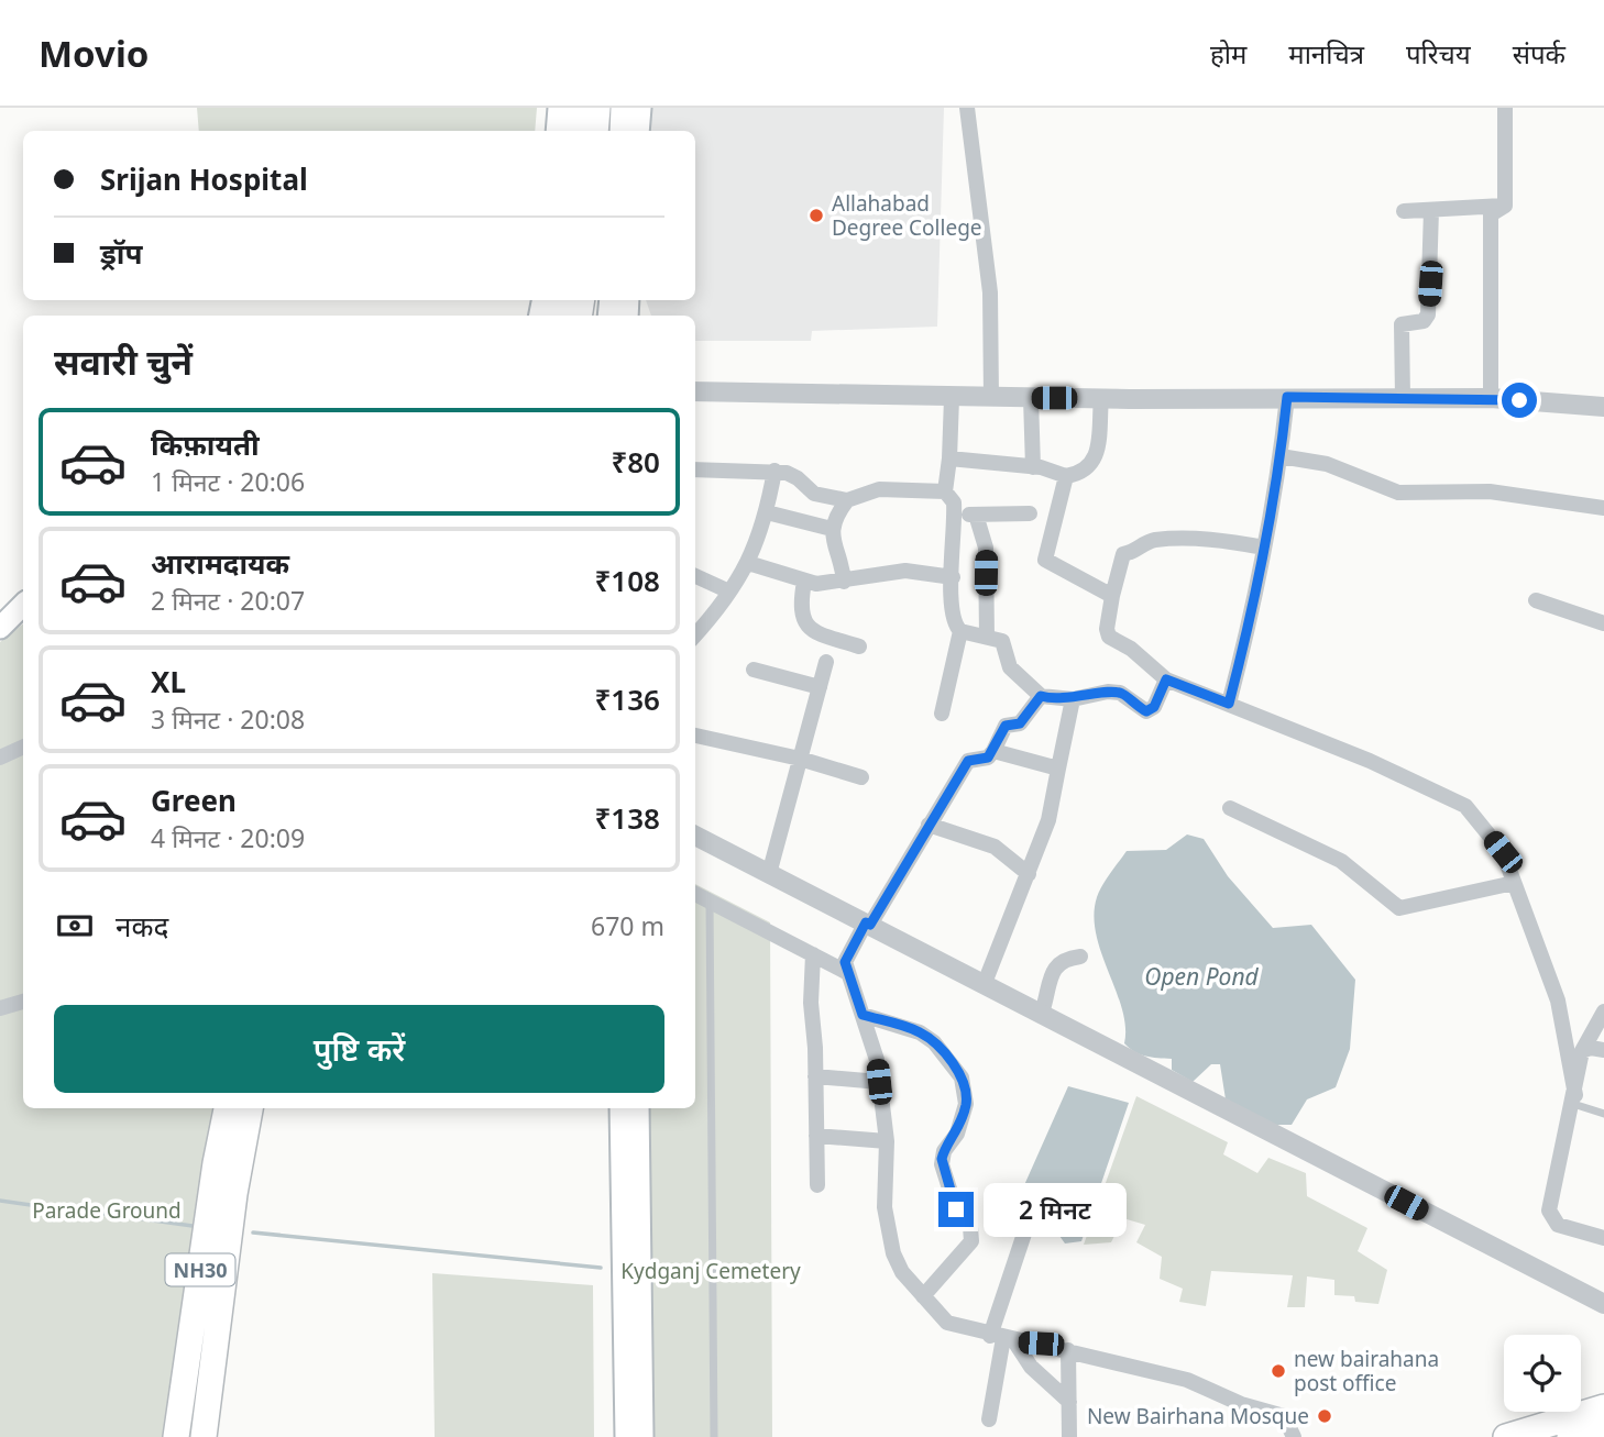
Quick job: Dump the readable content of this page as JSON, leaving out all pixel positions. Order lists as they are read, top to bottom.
{
  "streets": {
    "main road": ["NH30"]
  },
  "water": ["Open Pond"],
  "parks": ["Parade Ground", "Kydganj Cemetery"],
  "places": ["Allahabad Degree College", "new bairahana post office", "New Bairhana Mosque"],
  "page": {
    "header": "Movio",
    "nav": [
      "होम",
      "मानचित्र",
      "परिचय",
      "संपर्क"
    ],
    "banner": ["Srijan Hospital", "ड्रॉप"],
    "heading": "सवारी चुनें",
    "list": [
      {
        "name": "किफ़ायती",
        "note": "1 मिनट · 20:06",
        "value": "₹80"
      },
      {
        "name": "आरामदायक",
        "note": "2 मिनट · 20:07",
        "value": "₹108"
      },
      {
        "name": "XL",
        "note": "3 मिनट · 20:08",
        "value": "₹136"
      },
      {
        "name": "Green",
        "note": "4 मिनट · 20:09",
        "value": "₹138"
      }
    ],
    "pay": ["नकद", "670 m"],
    "buttons": "पुष्टि करें",
    "bubble": "2 मिनट"
  }
}
